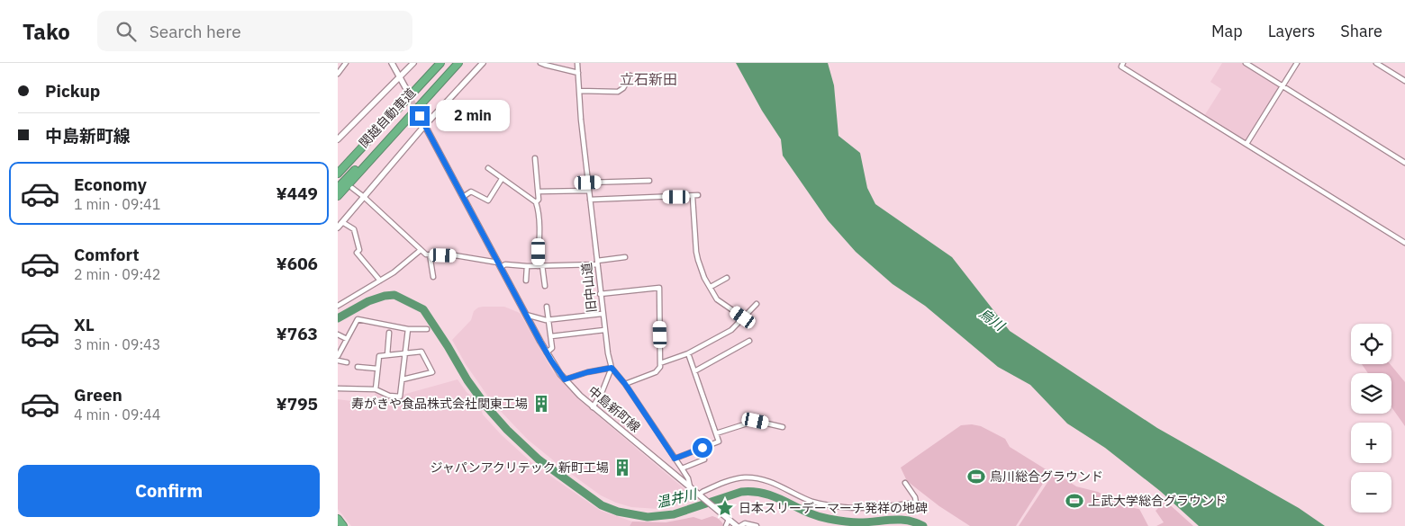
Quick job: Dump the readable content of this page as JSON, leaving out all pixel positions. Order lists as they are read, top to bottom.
{
  "streets": {
    "highway": ["関越自動車道"],
    "main road": ["中島新町線"],
    "street": ["旧中山道"]
  },
  "crossings": [
    ["旧中山道", "中島新町線"]
  ],
  "districts": ["立石新田"],
  "water": ["烏川", "温井川"],
  "places": {
    "building": ["寿がきや食品株式会社関東工場", "ジャパンアクリテック 新町工場"],
    "sports": ["烏川総合グラウンド", "上武大学総合グラウンド"],
    "place": ["日本スリーデーマーチ発祥の地碑"]
  },
  "page": {
    "header": "Tako",
    "search": "Search here",
    "nav": ["Map", "Layers", "Share"],
    "banner": ["Pickup", "中島新町線"],
    "bubble": "2 min",
    "list": [
      {
        "name": "Economy",
        "note": "1 min · 09:41",
        "value": "¥449"
      },
      {
        "name": "Comfort",
        "note": "2 min · 09:42",
        "value": "¥606"
      },
      {
        "name": "XL",
        "note": "3 min · 09:43",
        "value": "¥763"
      },
      {
        "name": "Green",
        "note": "4 min · 09:44",
        "value": "¥795"
      }
    ],
    "map_buttons": ["+", "−"],
    "buttons": "Confirm"
  }
}
